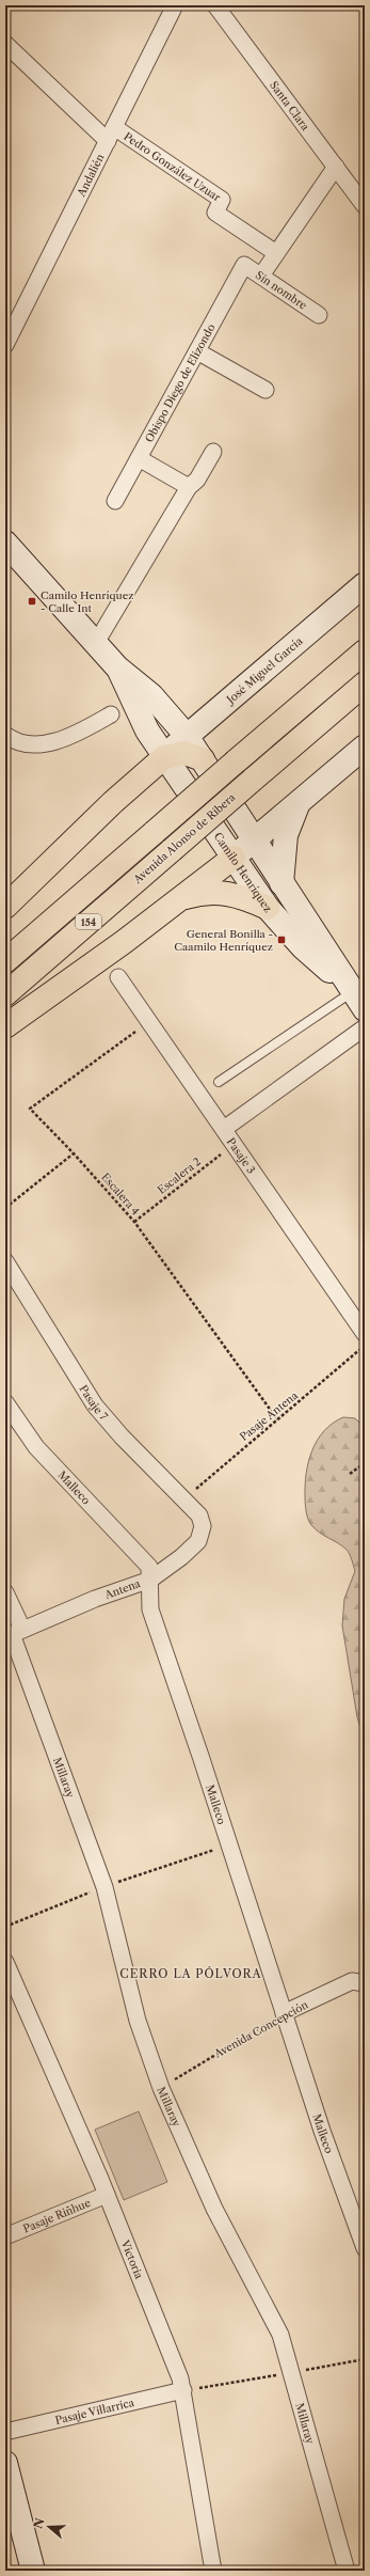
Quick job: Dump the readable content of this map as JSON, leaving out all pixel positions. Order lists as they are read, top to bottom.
{
  "streets": {
    "highway": ["Avenida Alonso de Ribera", "154"],
    "main road": ["José Miguel García", "Camilo Henríquez"],
    "street": [
      "Santa Clara",
      "Pedro González Uzuar",
      "Andalién",
      "Sin nombre",
      "Obispo Diego de Elizondo",
      "Pasaje 3",
      "Pasaje 7",
      "Malleco",
      "Antena",
      "Millaray",
      "Avenida Concepción",
      "Pasaje Riñhue",
      "Victoria",
      "Pasaje Villarrica"
    ],
    "path": ["Escalera 2", "Escalera 4", "Pasaje Antena"]
  },
  "crossings": [
    ["Pedro González Uzuar", "Andalién"],
    ["Sin nombre", "Obispo Diego de Elizondo"],
    ["José Miguel García", "Camilo Henríquez"],
    ["Pasaje 3", "Escalera 2"],
    ["Pasaje 3", "Escalera 4"],
    ["Escalera 2", "Escalera 4"],
    ["Escalera 4", "Pasaje Antena"],
    ["Pasaje 7", "Pasaje Antena"],
    ["Pasaje 7", "Antena"],
    ["Malleco", "Antena"],
    ["Malleco", "Avenida Concepción"],
    ["Antena", "Millaray"],
    ["Millaray", "Avenida Concepción"],
    ["Pasaje Riñhue", "Victoria"],
    ["Victoria", "Pasaje Villarrica"]
  ],
  "districts": ["CERRO LA PÓLVORA"],
  "places": {
    "transit": ["Camilo Henríquez - Calle Int", "General Bonilla - Caamilo Henríquez"]
  },
  "north": "left"
}
